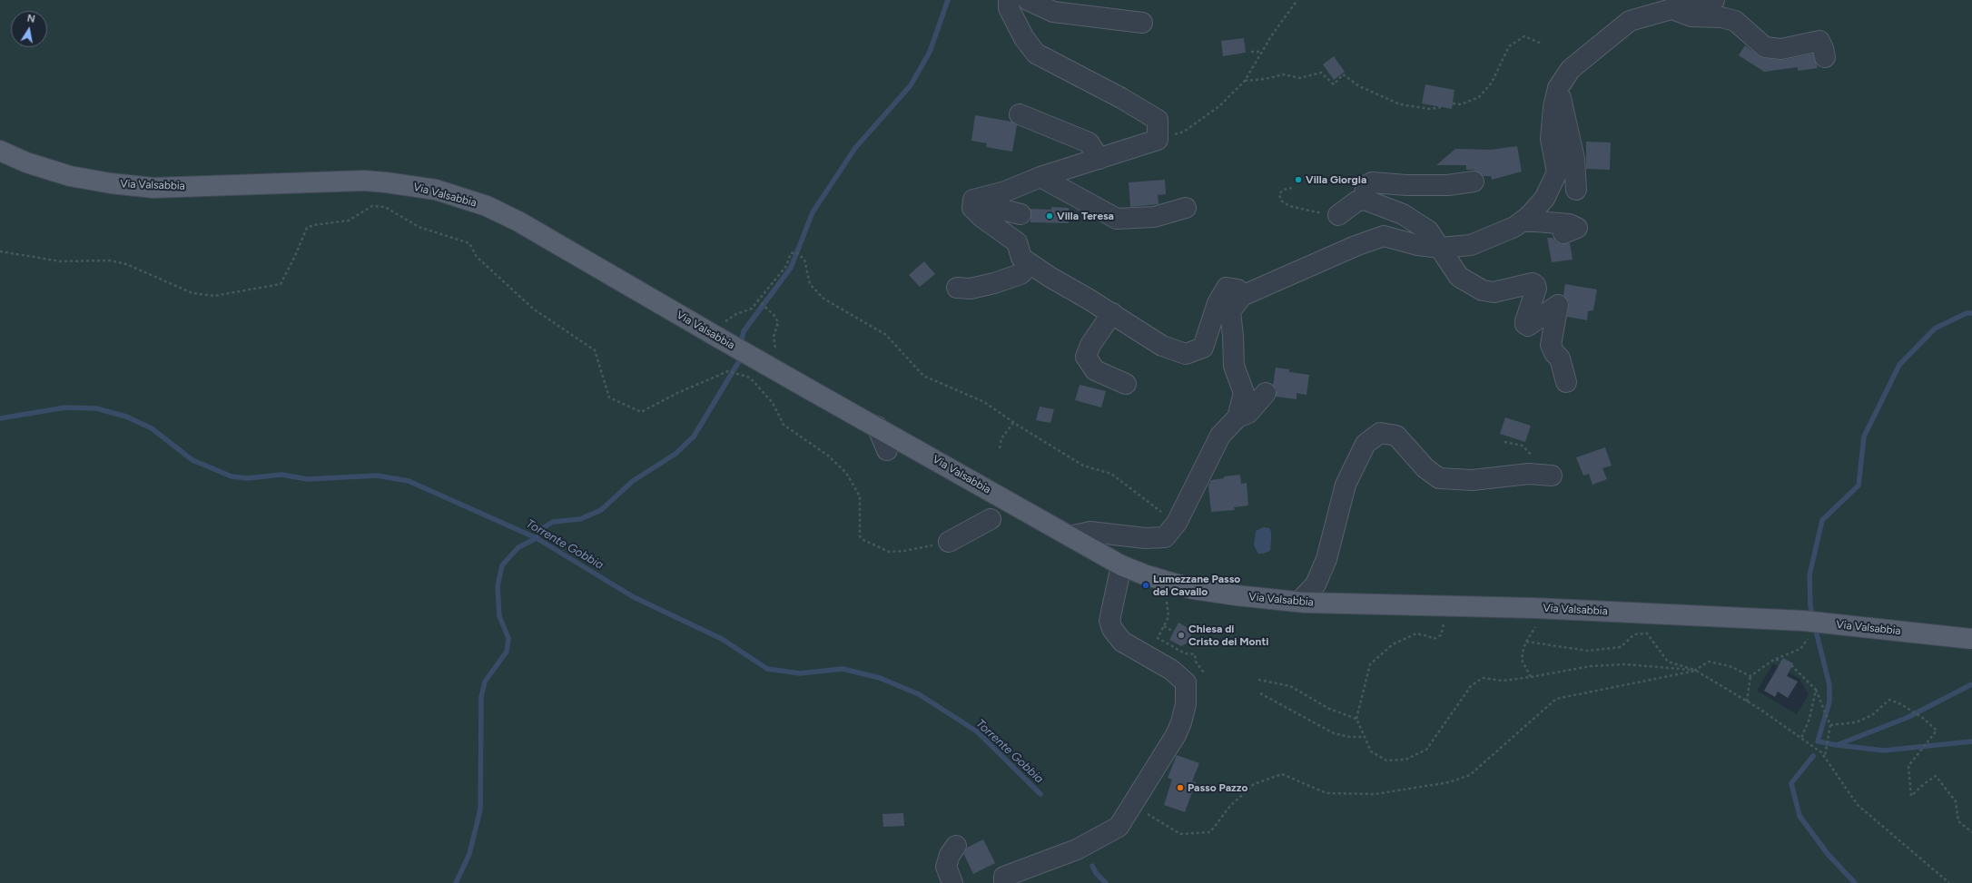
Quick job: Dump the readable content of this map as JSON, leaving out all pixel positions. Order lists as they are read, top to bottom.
{
  "streets": {
    "main road": ["Via Valsabbia"]
  },
  "water": ["Torrente Gobbia"],
  "places": [
    "Villa Giorgia",
    "Villa Teresa",
    "Lumezzane Passo del Cavallo",
    "Chiesa di Cristo dei Monti",
    "Passo Pazzo"
  ],
  "north": "top"
}
